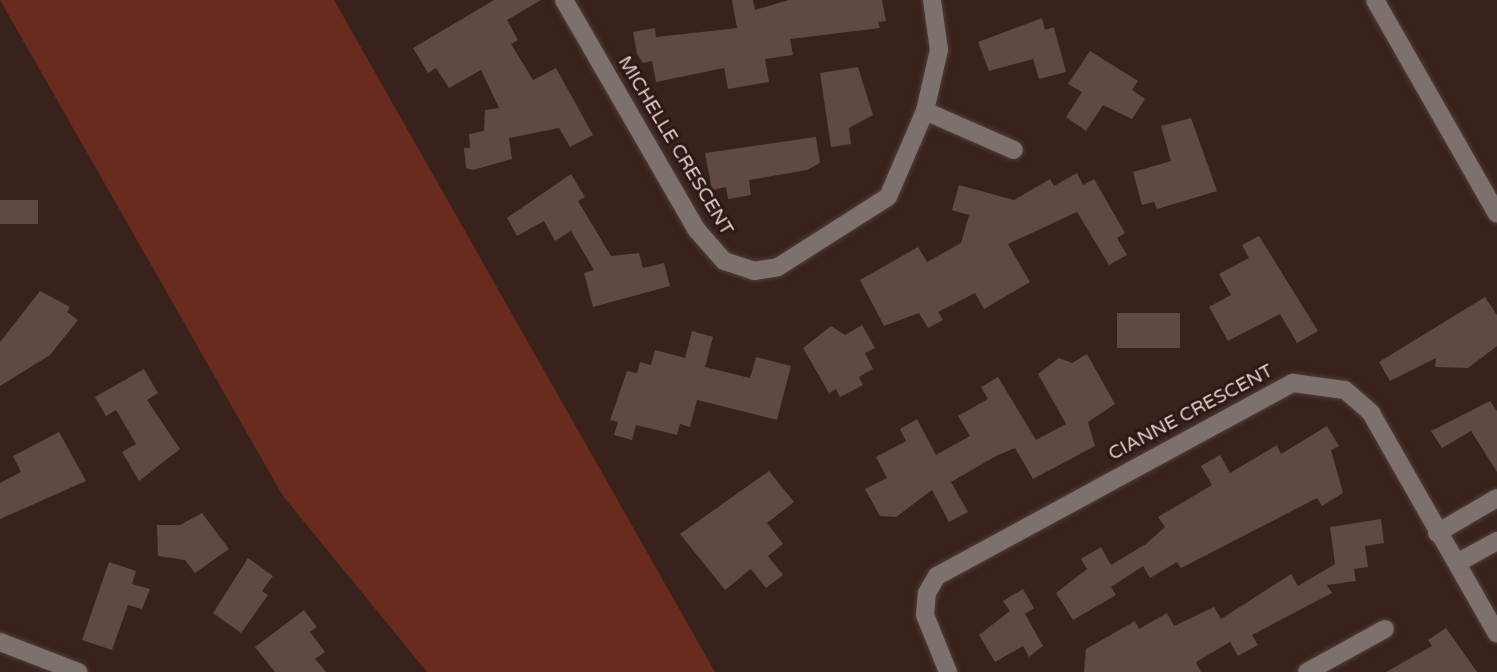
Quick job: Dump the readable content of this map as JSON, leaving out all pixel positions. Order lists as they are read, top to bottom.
{
  "streets": {
    "street": ["MICHELLE CRESCENT", "CIANNE CRESCENT"]
  }
}
